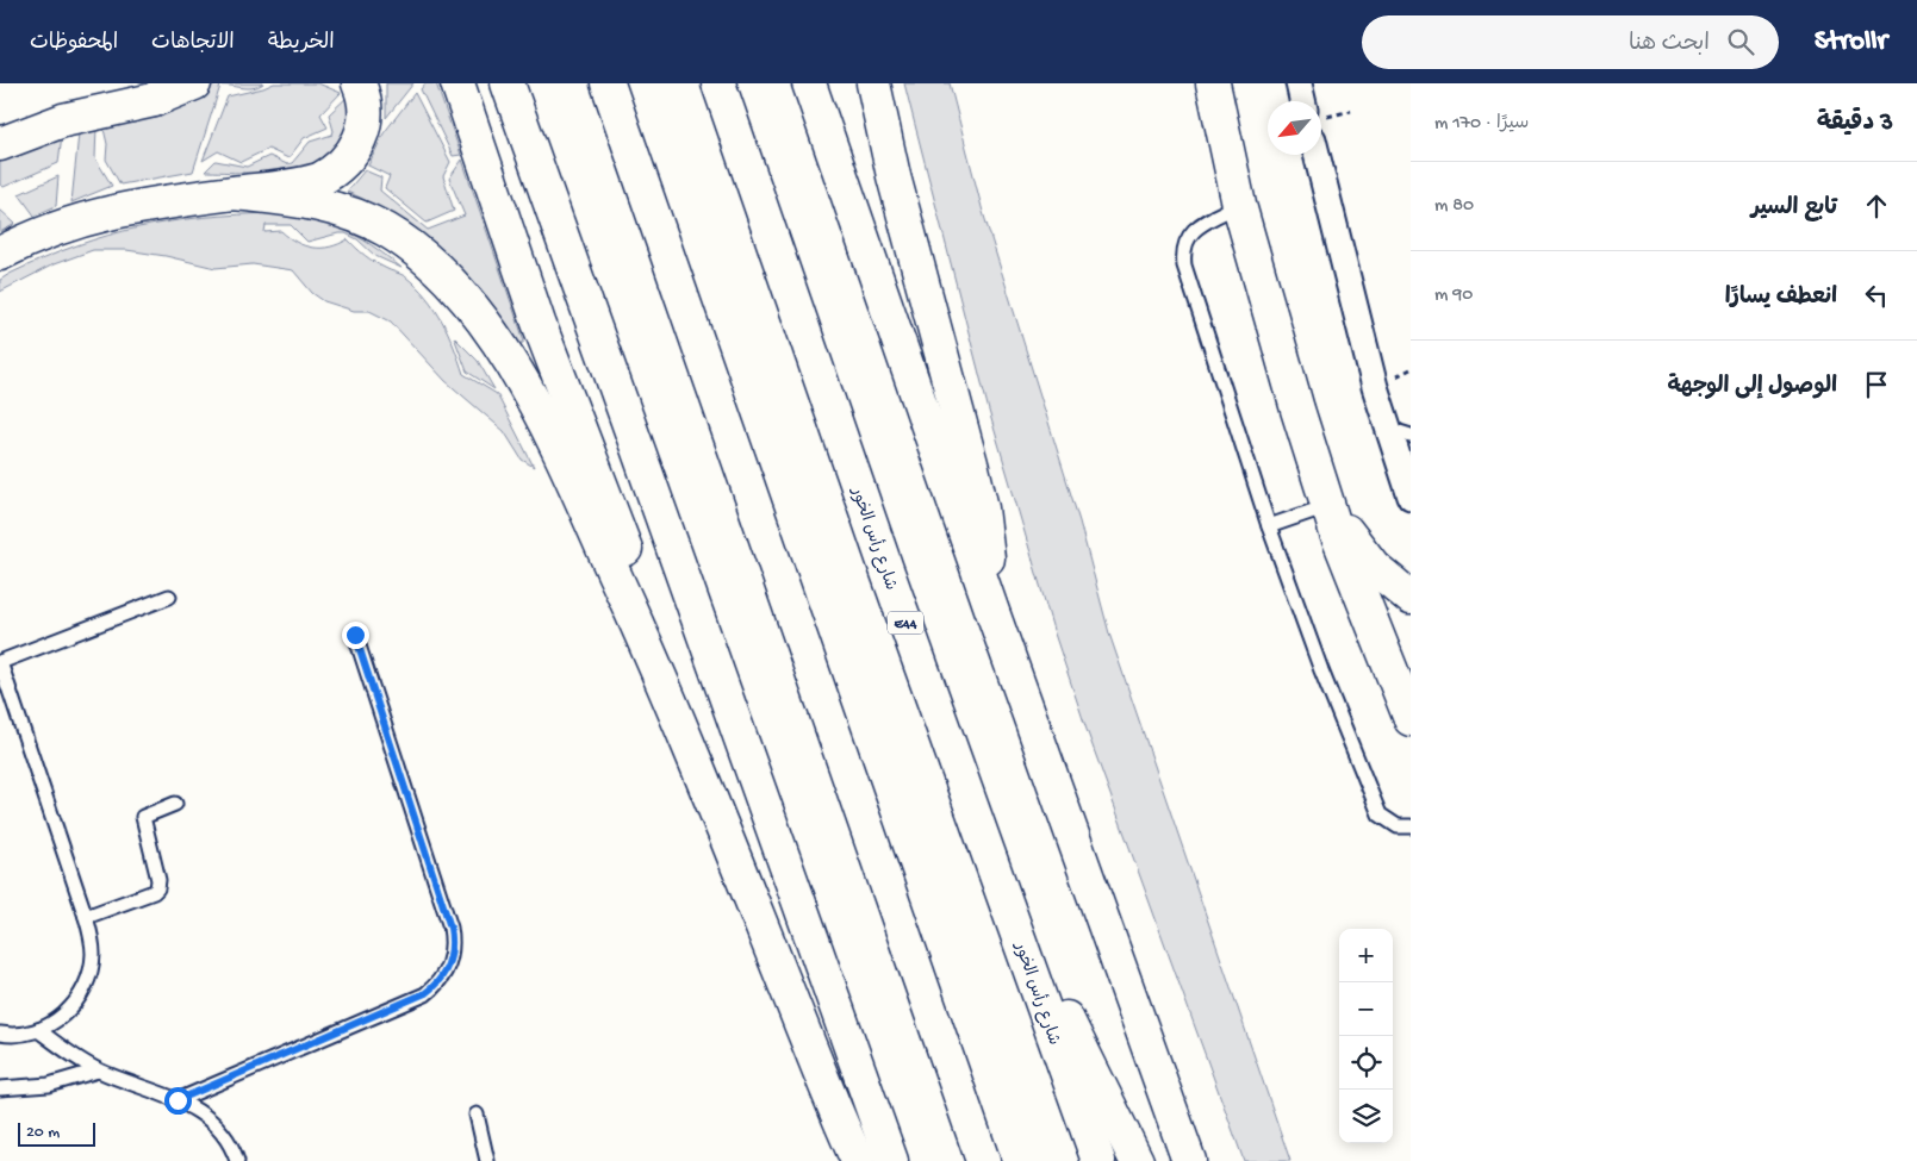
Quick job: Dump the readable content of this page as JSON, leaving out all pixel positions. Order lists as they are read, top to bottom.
{
  "streets": {
    "main road": ["شارع رأس الخور", "E44"]
  },
  "scale_bar": "20 m",
  "north": "bottom left",
  "page": {
    "header": "Strollr",
    "search": "ابحث هنا",
    "nav": ["الخريطة", "الاتجاهات", "المحفوظات"],
    "heading": ["3 دقيقة", "سيرًا · 170 m"],
    "list": [
      ["تابع السير", "80 m"],
      ["انعطف يسارًا", "90 m"],
      "الوصول إلى الوجهة"
    ],
    "map_buttons": ["+", "−"],
    "scale": "20 m"
  }
}
